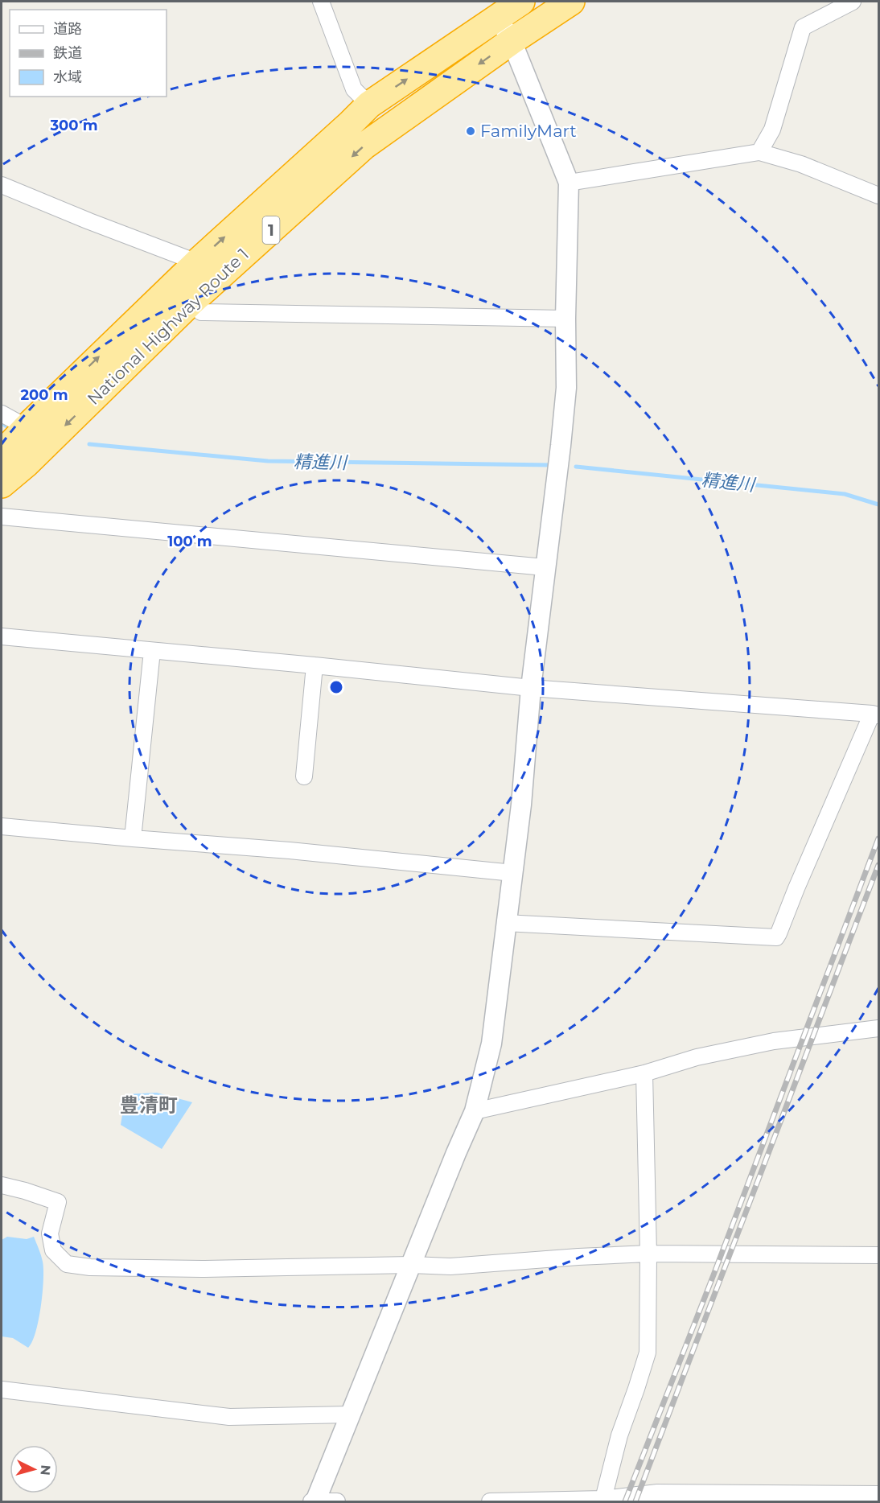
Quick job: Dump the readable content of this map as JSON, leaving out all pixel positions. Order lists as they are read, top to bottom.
{
  "streets": {
    "highway": ["1", "National Highway Route 1"]
  },
  "districts": ["豊清町"],
  "water": ["精進川"],
  "places": ["FamilyMart"],
  "legend": ["道路", "鉄道", "水域"],
  "north": "right",
  "rings": ["300 m", "200 m", "100 m"]
}
